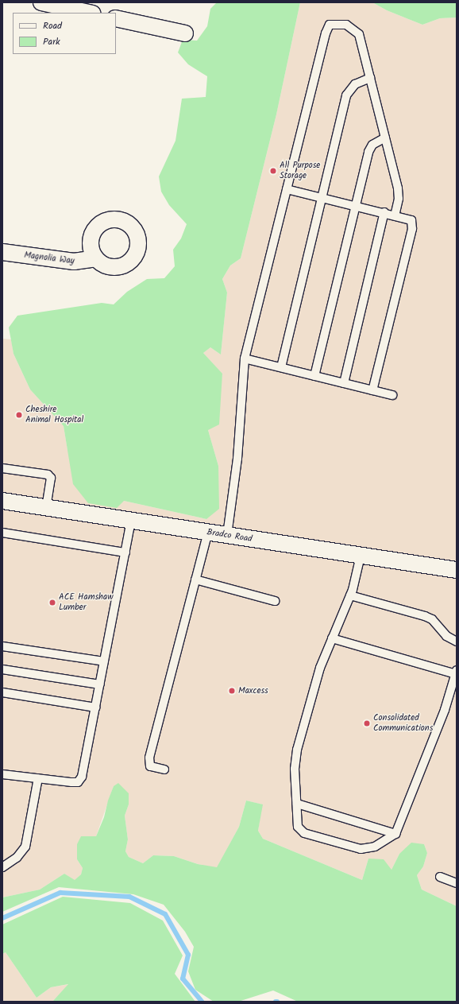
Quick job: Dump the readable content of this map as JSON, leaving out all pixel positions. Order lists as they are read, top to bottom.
{
  "streets": {
    "street": ["Magnolia Way", "Bradco Road"]
  },
  "places": [
    "All Purpose Storage",
    "Cheshire Animal Hospital",
    "ACE Hamshaw Lumber",
    "Maxcess",
    "Consolidated Communications"
  ],
  "legend": ["Road", "Park"]
}
